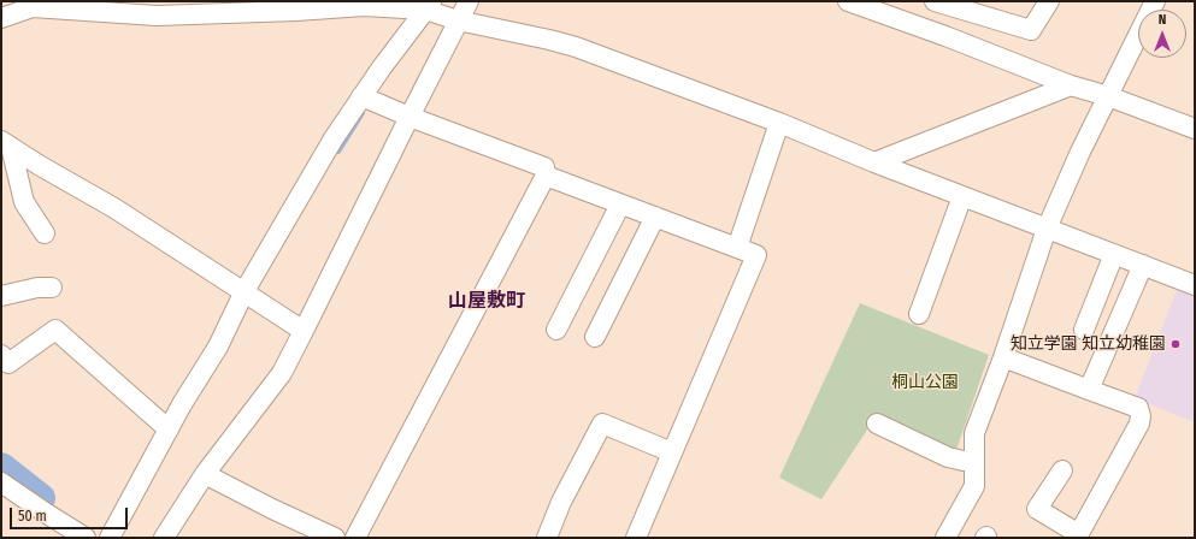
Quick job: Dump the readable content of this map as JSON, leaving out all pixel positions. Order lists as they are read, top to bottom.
{
  "districts": ["山屋敷町"],
  "parks": ["桐山公園"],
  "places": ["知立学園 知立幼稚園"],
  "scale_bar": "50 m",
  "north": "top"
}
